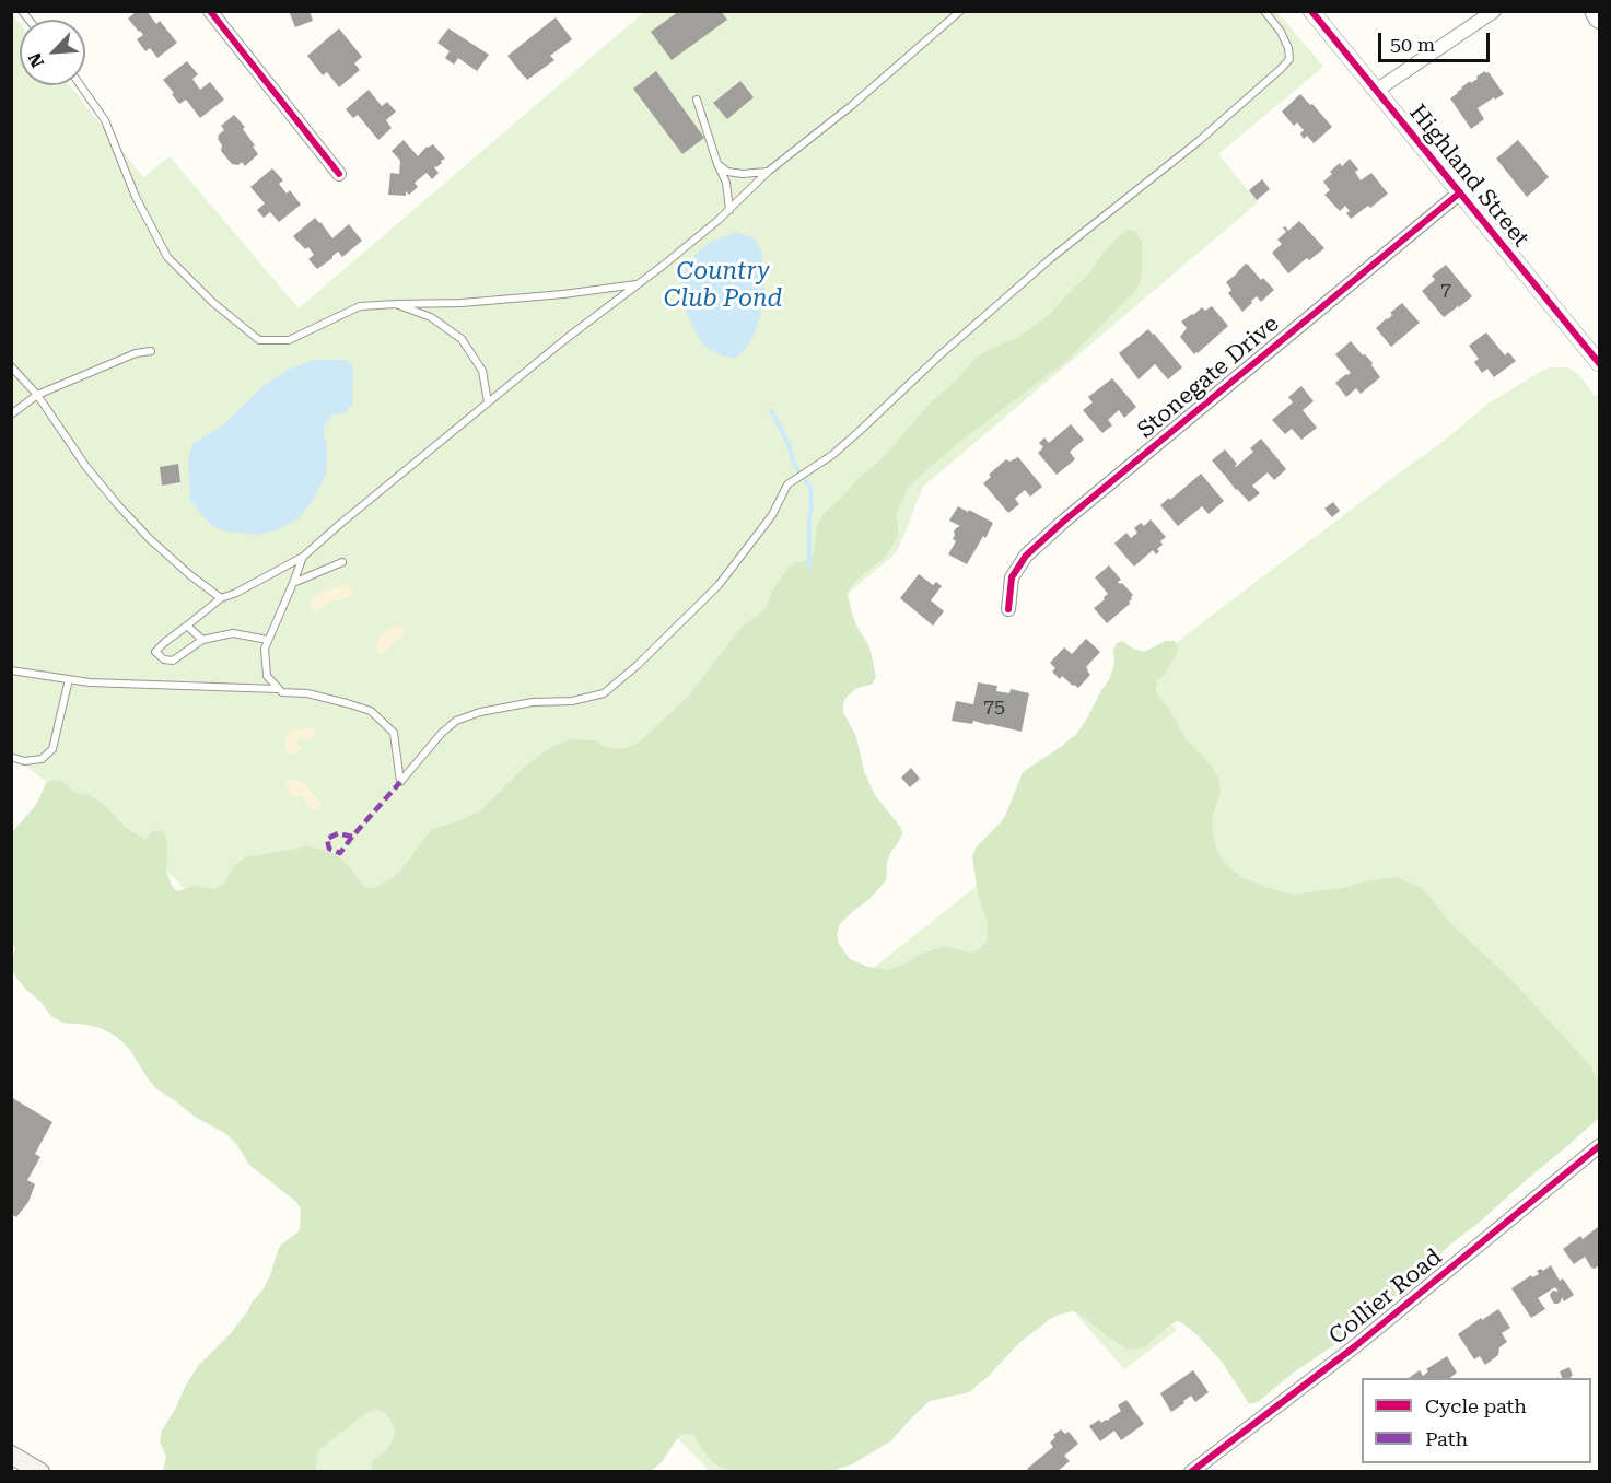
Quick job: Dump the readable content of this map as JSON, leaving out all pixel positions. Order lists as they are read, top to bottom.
{
  "streets": {
    "street": ["Highland Street", "Stonegate Drive", "Collier Road"]
  },
  "crossings": [
    ["Highland Street", "Stonegate Drive"]
  ],
  "water": ["Country Club Pond"],
  "house_numbers": ["7", "75"],
  "legend": ["Cycle path", "Path"],
  "scale_bar": "50 m",
  "north": "bottom left"
}
